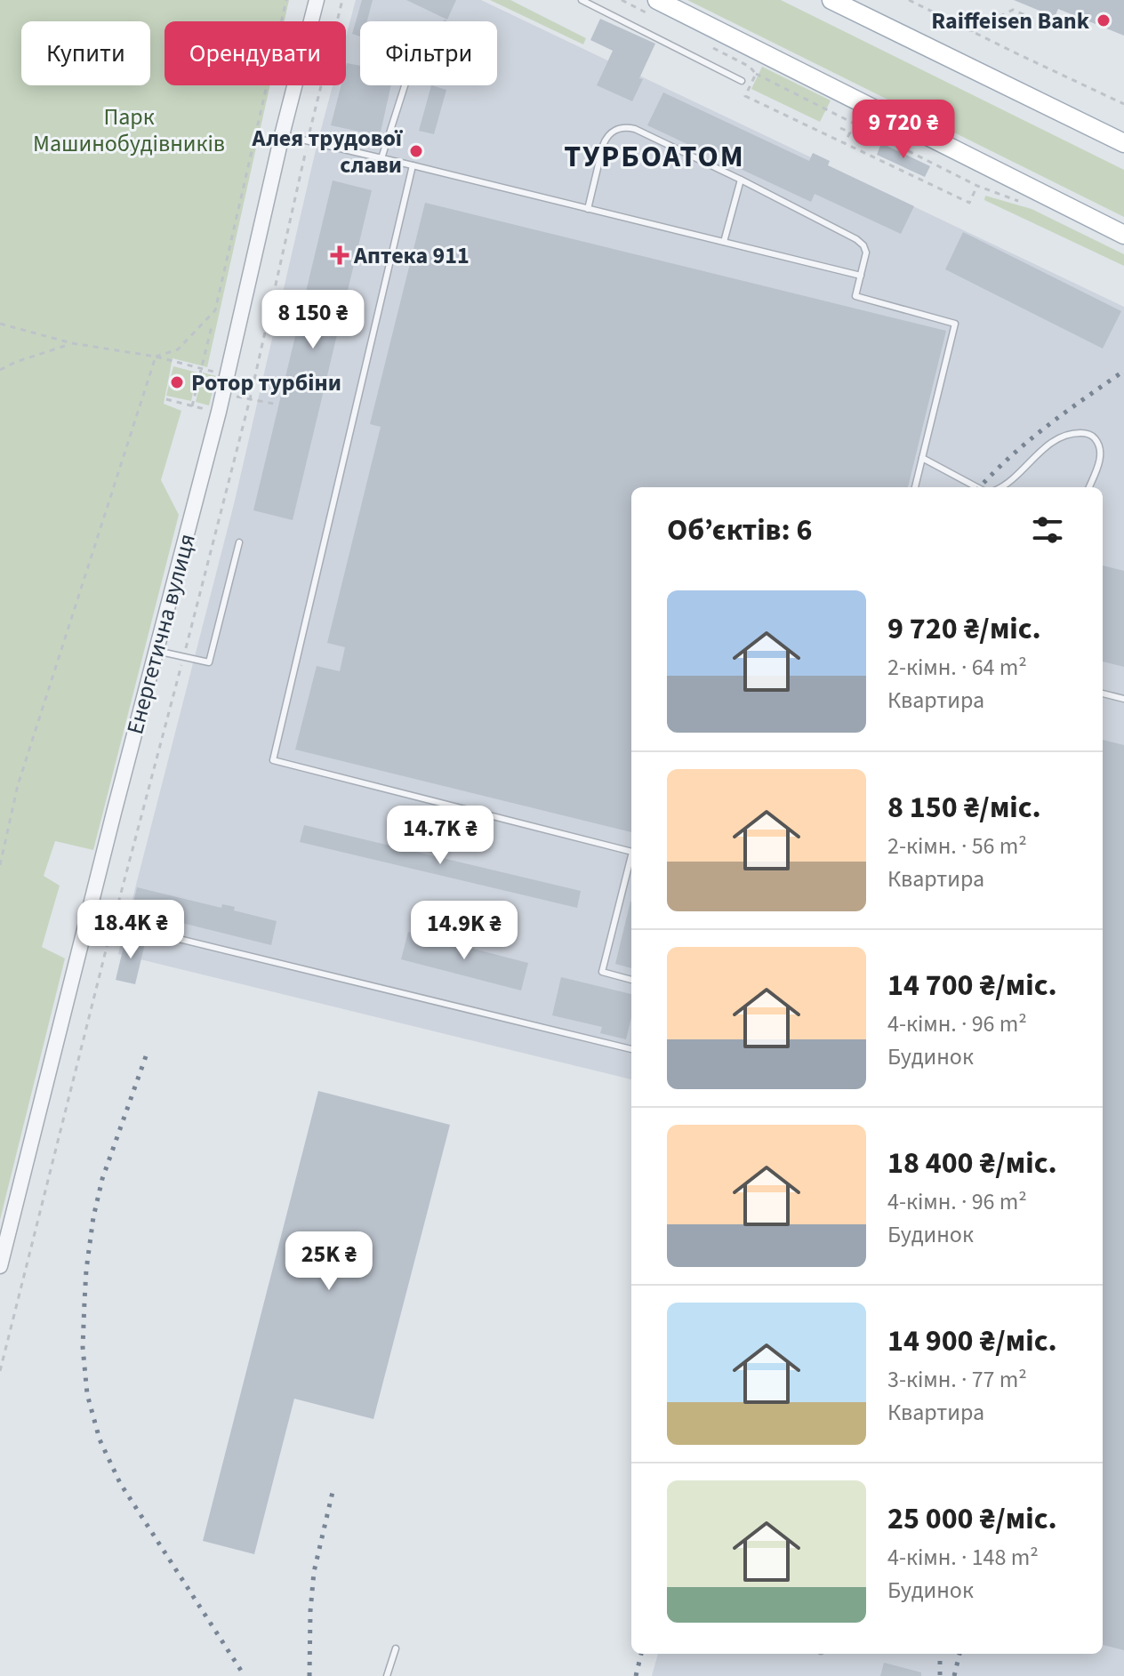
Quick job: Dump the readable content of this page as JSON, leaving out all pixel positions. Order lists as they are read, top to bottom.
{
  "streets": {
    "street": ["Енергетична вулиця"]
  },
  "districts": ["ТУРБОАТОМ"],
  "parks": ["Парк Машинобудівників"],
  "places": {
    "other": ["Raiffeisen Bank", "Алея трудової слави", "Ротор турбіни"],
    "health": ["Аптека 911"]
  },
  "page": {
    "chip": ["Купити", "Орендувати", "Фільтри"],
    "price": [
      "9 720 ₴",
      "8 150 ₴",
      "14.7K ₴",
      "18.4K ₴",
      "14.9K ₴",
      "25K ₴"
    ],
    "heading": "Об’єктів: 6",
    "list": [
      {
        "name": "9 720 ₴/міс.",
        "note": "2-кімн. · 64 m² · Квартира"
      },
      {
        "name": "8 150 ₴/міс.",
        "note": "2-кімн. · 56 m² · Квартира"
      },
      {
        "name": "14 700 ₴/міс.",
        "note": "4-кімн. · 96 m² · Будинок"
      },
      {
        "name": "18 400 ₴/міс.",
        "note": "4-кімн. · 96 m² · Будинок"
      },
      {
        "name": "14 900 ₴/міс.",
        "note": "3-кімн. · 77 m² · Квартира"
      },
      {
        "name": "25 000 ₴/міс.",
        "note": "4-кімн. · 148 m² · Будинок"
      }
    ]
  }
}
